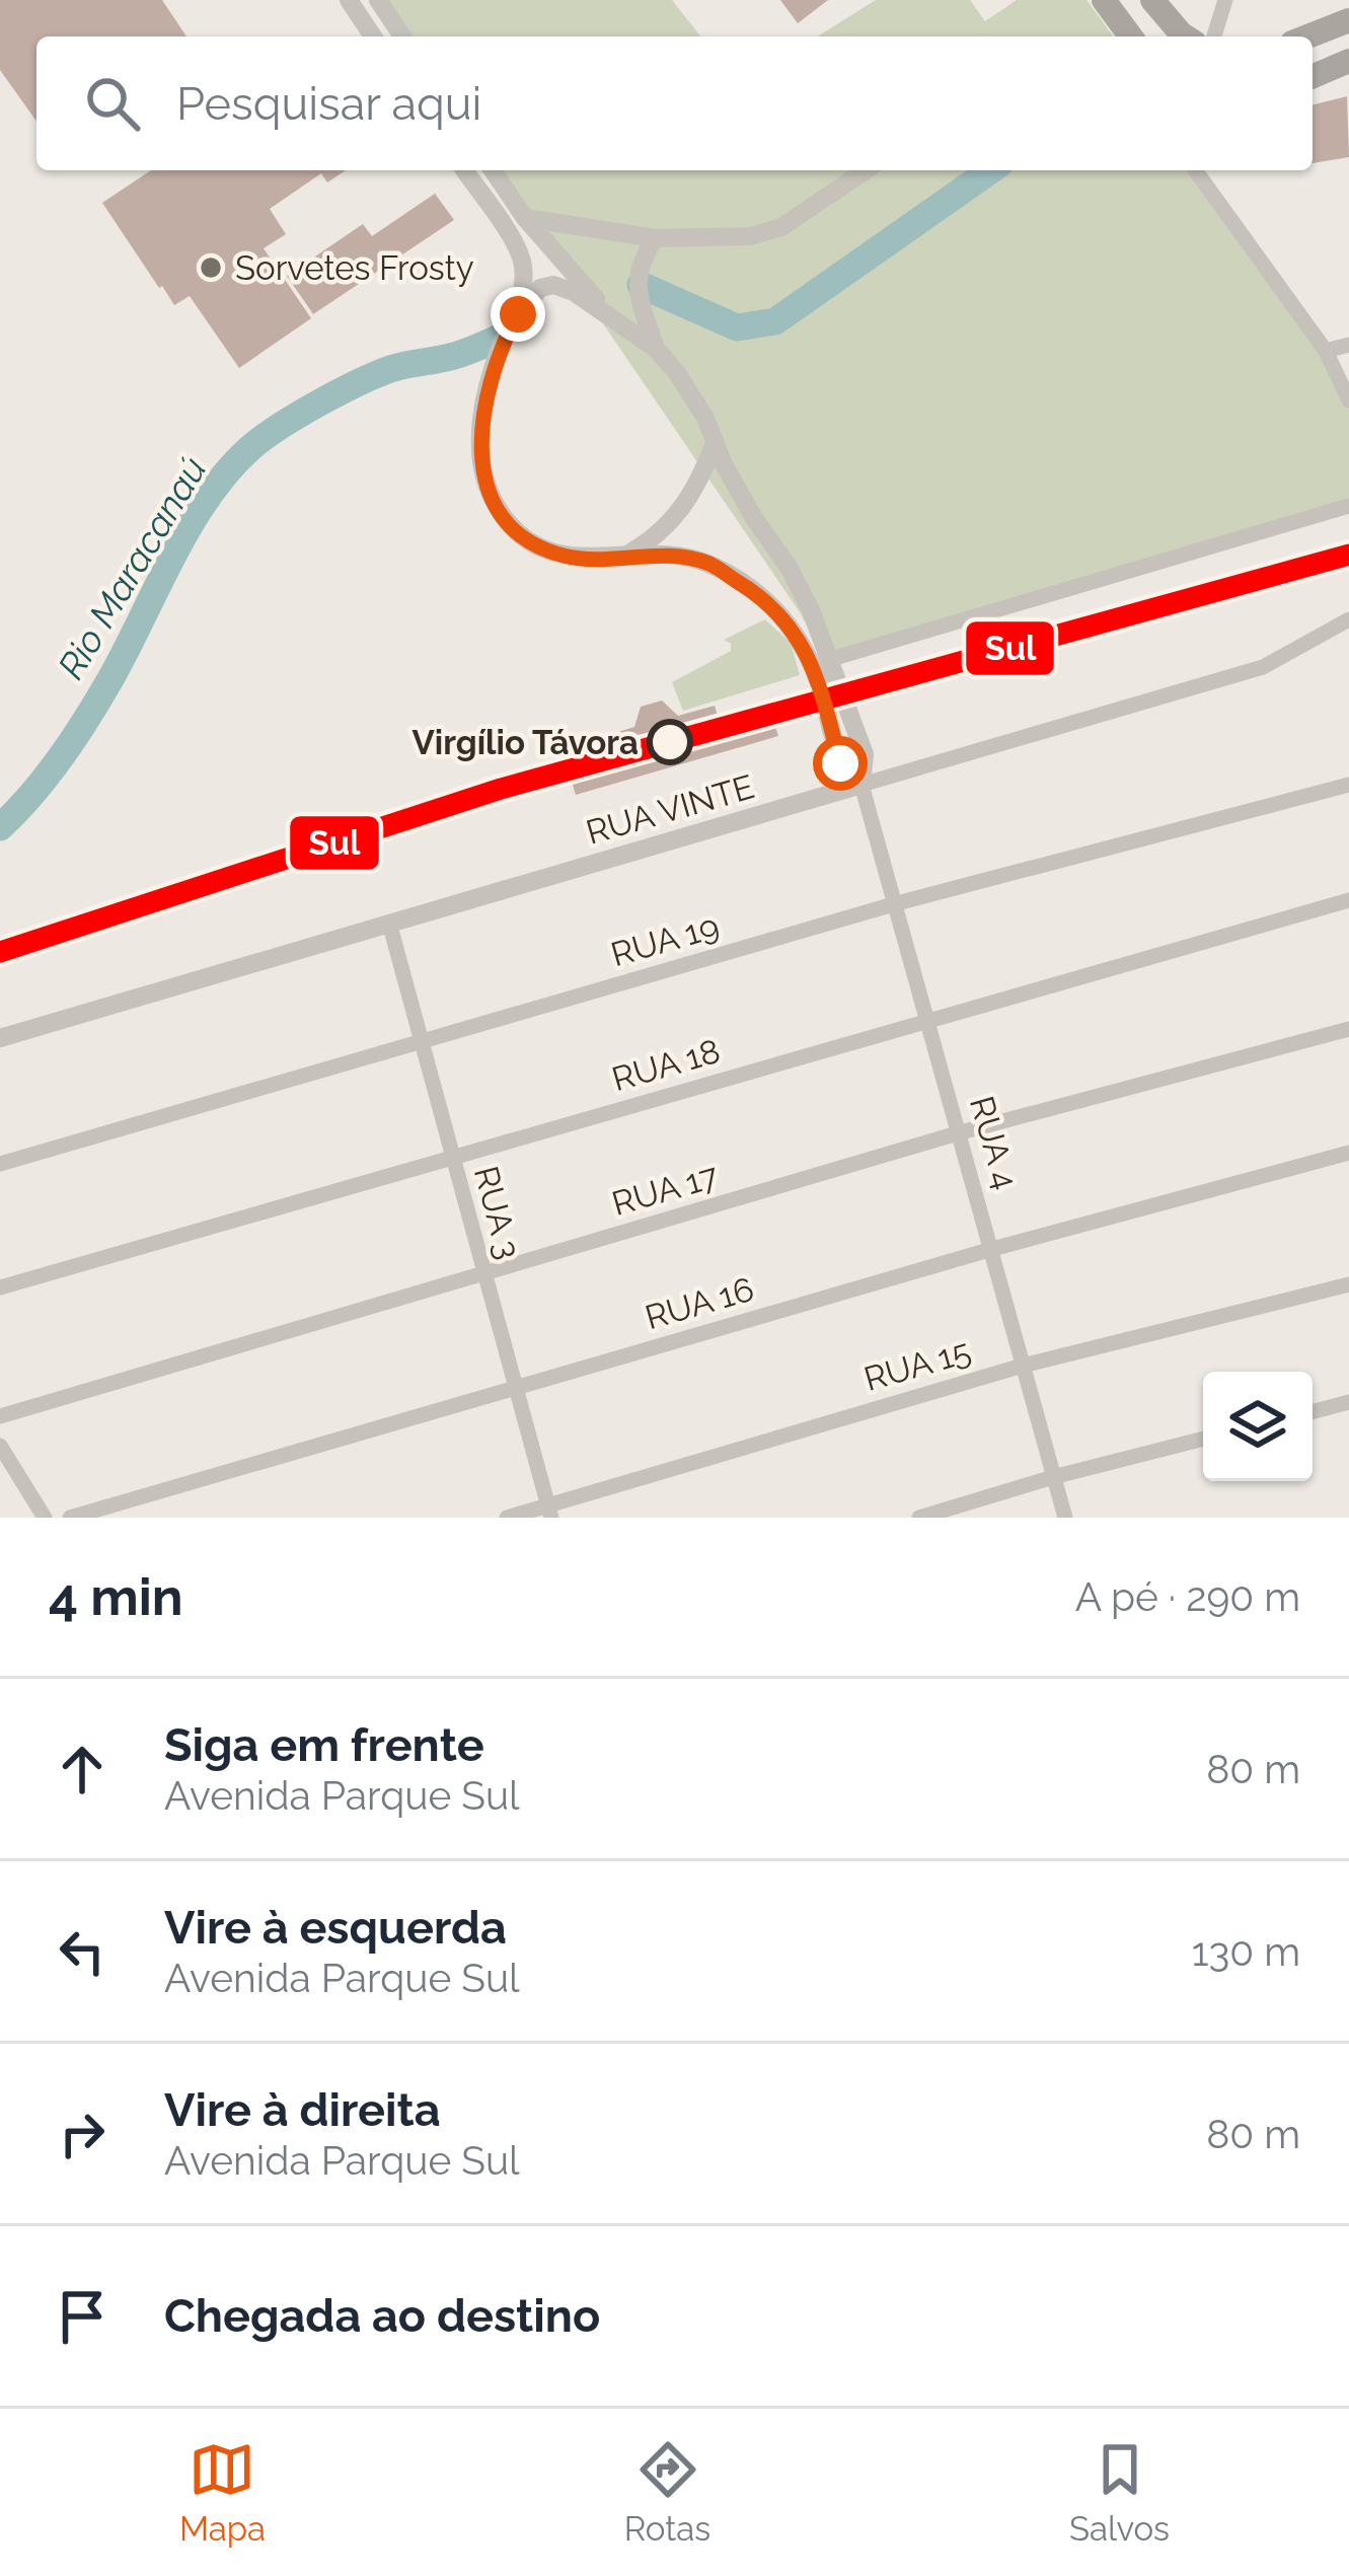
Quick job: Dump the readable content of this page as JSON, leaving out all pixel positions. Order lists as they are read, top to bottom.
{
  "streets": {
    "street": [
      "RUA VINTE",
      "RUA 19",
      "RUA 18",
      "RUA 4",
      "RUA 17",
      "RUA 3",
      "RUA 16",
      "RUA 15"
    ]
  },
  "crossings": [
    ["RUA VINTE", "RUA 4"],
    ["RUA VINTE", "RUA 3"],
    ["RUA 19", "RUA 4"],
    ["RUA 19", "RUA 3"],
    ["RUA 18", "RUA 4"],
    ["RUA 18", "RUA 3"],
    ["RUA 4", "RUA 17"],
    ["RUA 4", "RUA 16"],
    ["RUA 4", "RUA 15"],
    ["RUA 17", "RUA 3"],
    ["RUA 3", "RUA 16"],
    ["RUA 3", "RUA 15"]
  ],
  "water": ["Rio Maracanaú"],
  "places": ["Sorvetes Frosty", "Virgílio Távora"],
  "lines": ["metro line Sul"],
  "page": {
    "search": "Pesquisar aqui",
    "heading": ["4 min", "A pé · 290 m"],
    "list": [
      ["Siga em frente", "Avenida Parque Sul", "80 m"],
      ["Vire à esquerda", "Avenida Parque Sul", "130 m"],
      ["Vire à direita", "Avenida Parque Sul", "80 m"],
      "Chegada ao destino"
    ],
    "nav": ["Mapa", "Rotas", "Salvos"]
  }
}
